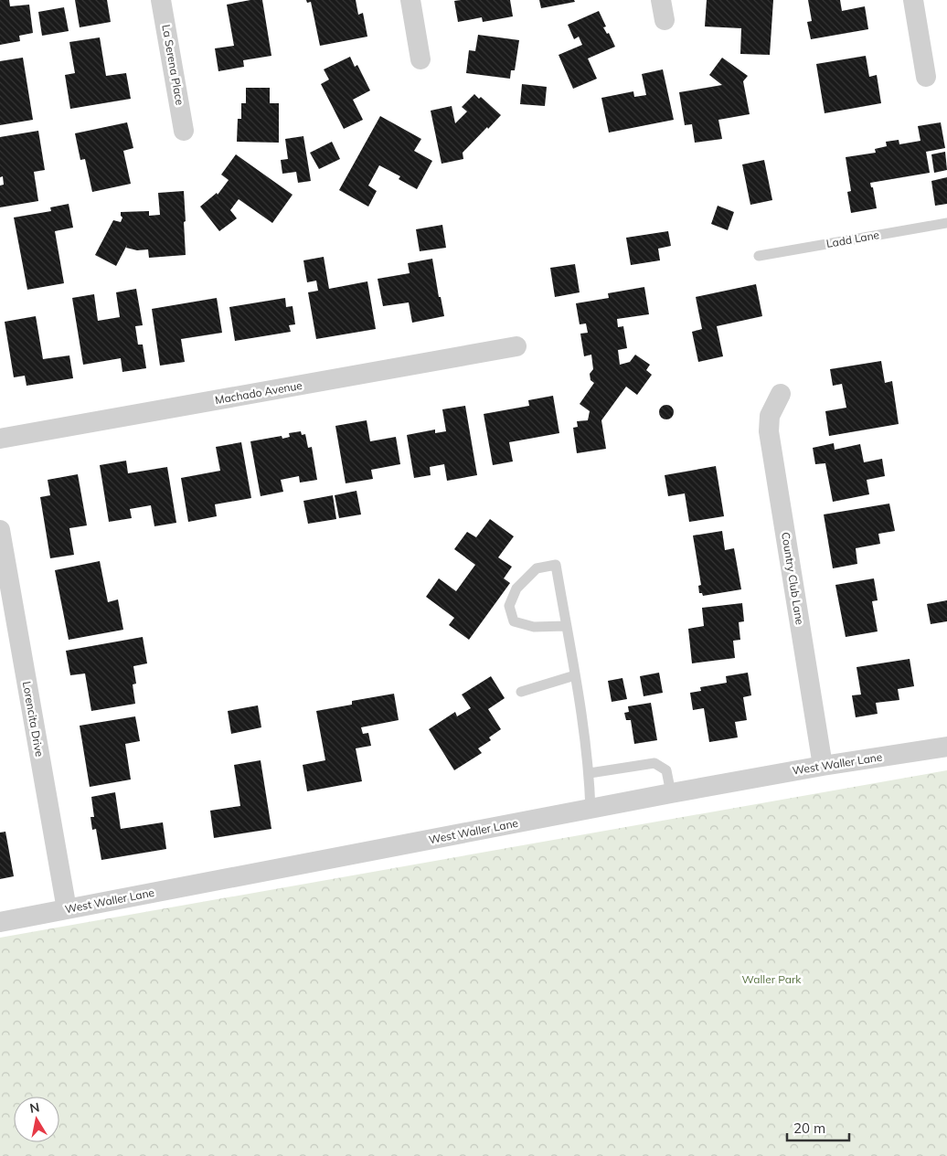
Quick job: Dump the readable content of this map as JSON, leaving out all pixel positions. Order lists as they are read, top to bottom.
{
  "streets": {
    "street": [
      "La Serena Place",
      "Machado Avenue",
      "Country Club Lane",
      "Lorencita Drive",
      "West Waller Lane"
    ],
    "lane": ["Ladd Lane"]
  },
  "crossings": [
    ["Country Club Lane", "West Waller Lane"],
    ["Lorencita Drive", "West Waller Lane"]
  ],
  "parks": ["Waller Park"],
  "scale_bar": "20 m",
  "north": "top"
}
